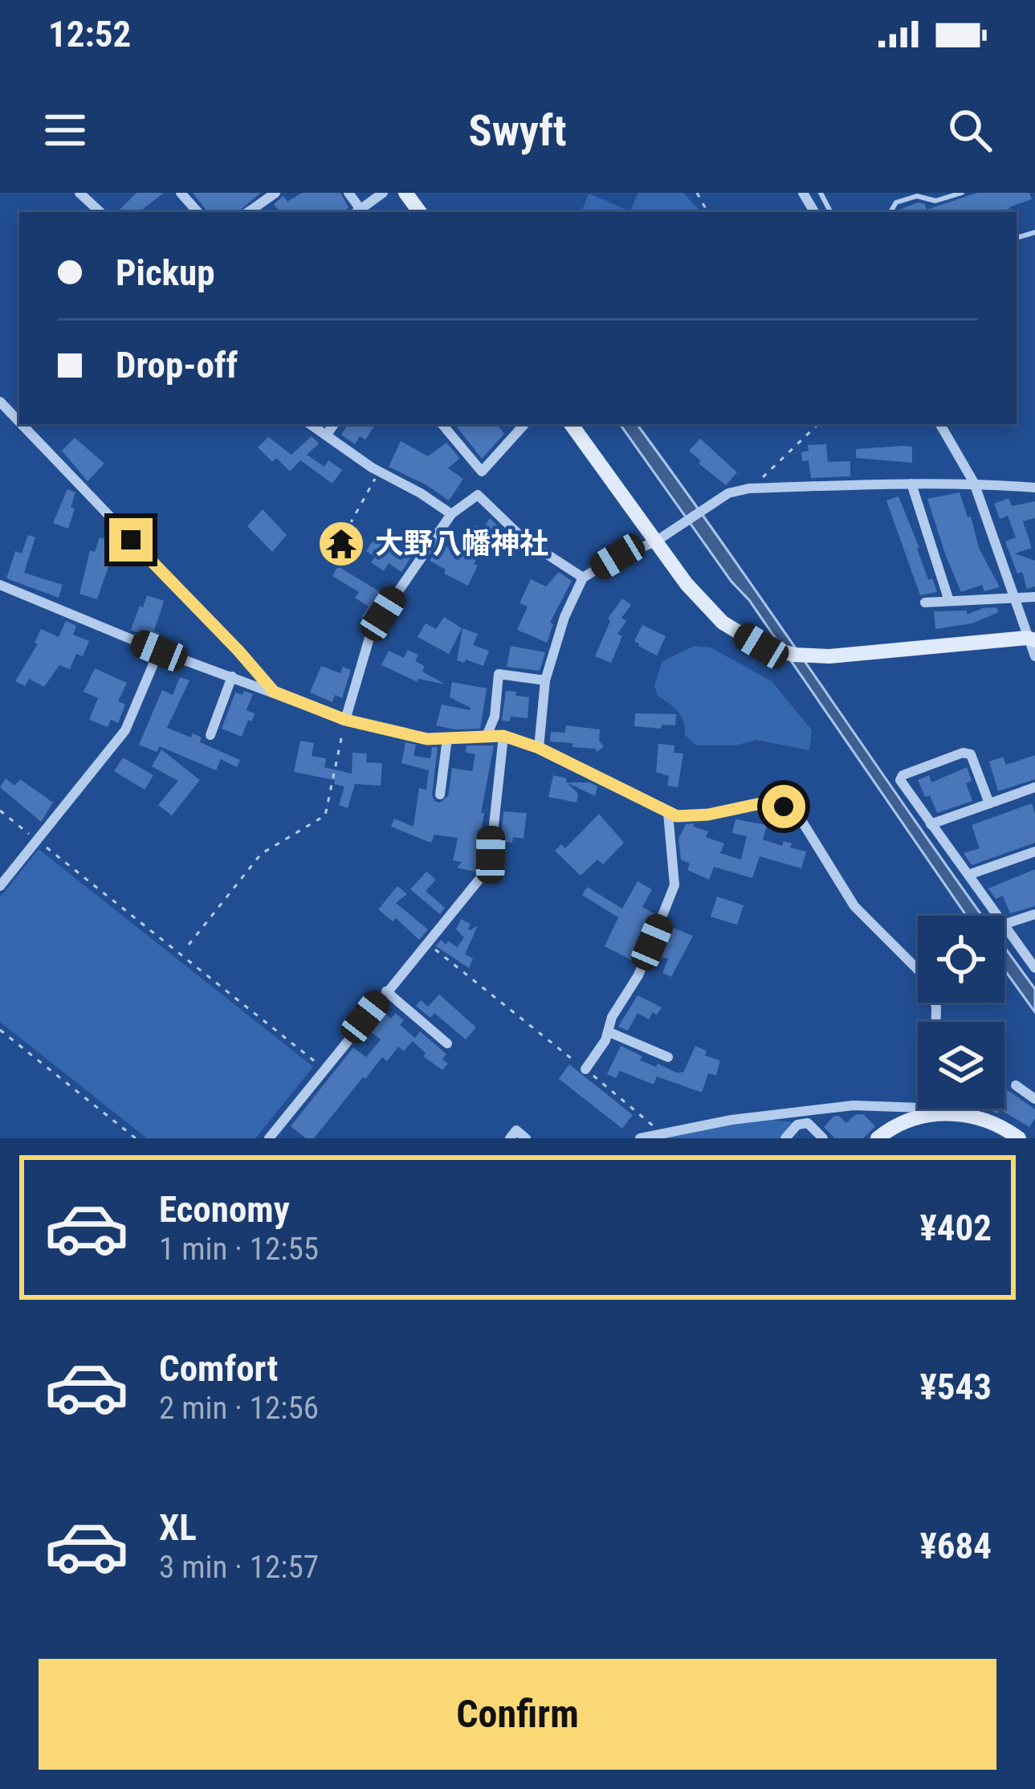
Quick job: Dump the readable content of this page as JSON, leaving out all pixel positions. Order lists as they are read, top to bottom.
{
  "places": {
    "temple": ["大野八幡神社"]
  },
  "page": {
    "status": "12:52",
    "header": "Swyft",
    "banner": ["Pickup", "Drop-off"],
    "list": [
      {
        "name": "Economy",
        "note": "1 min · 12:55",
        "value": "¥402"
      },
      {
        "name": "Comfort",
        "note": "2 min · 12:56",
        "value": "¥543"
      },
      {
        "name": "XL",
        "note": "3 min · 12:57",
        "value": "¥684"
      }
    ],
    "buttons": "Confirm"
  }
}
